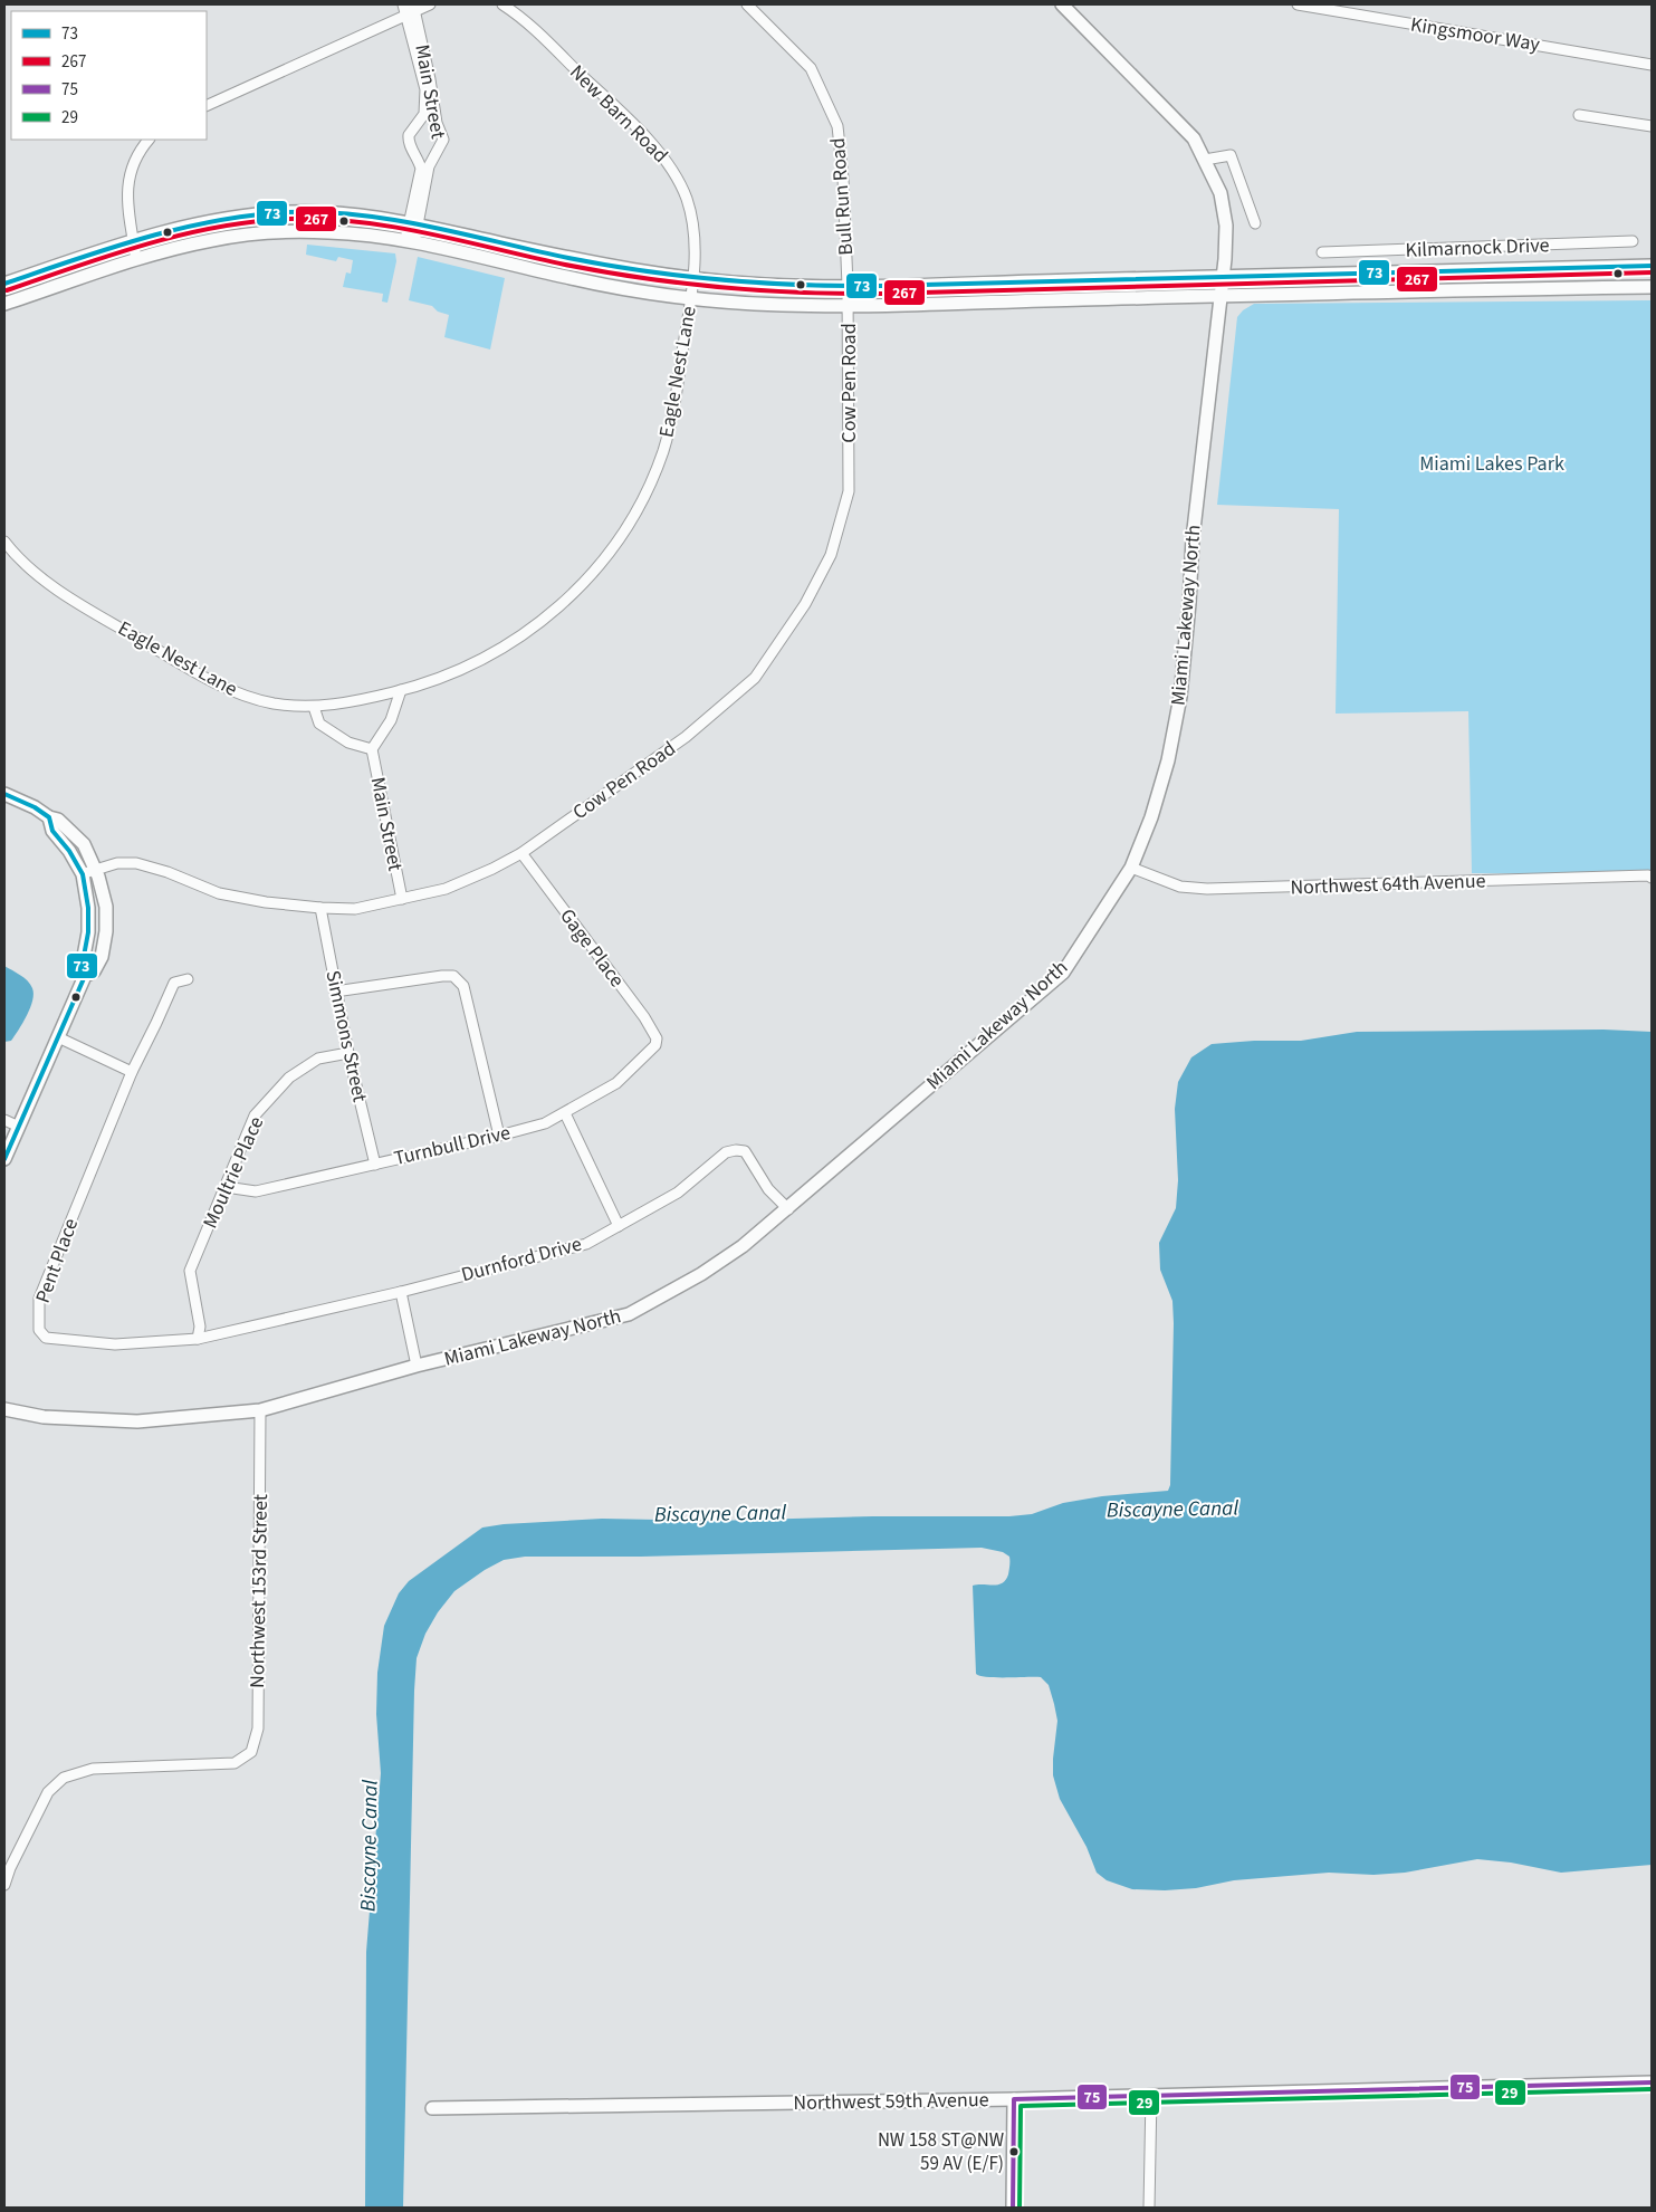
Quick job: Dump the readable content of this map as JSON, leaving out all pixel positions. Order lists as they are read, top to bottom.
{
  "streets": {
    "main road": ["Miami Lakeway North", "Northwest 59th Avenue"],
    "street": [
      "Kingsmoor Way",
      "Main Street",
      "New Barn Road",
      "Bull Run Road",
      "Kilmarnock Drive",
      "Eagle Nest Lane",
      "Cow Pen Road",
      "Northwest 64th Avenue",
      "Gage Place",
      "Simmons Street",
      "Turnbull Drive",
      "Moultrie Place",
      "Durnford Drive",
      "Pent Place",
      "Northwest 153rd Street"
    ]
  },
  "crossings": [
    ["Main Street", "Eagle Nest Lane"],
    ["Main Street", "Cow Pen Road"],
    ["New Barn Road", "Eagle Nest Lane"],
    ["Bull Run Road", "Cow Pen Road"],
    ["Cow Pen Road", "Gage Place"],
    ["Cow Pen Road", "Simmons Street"],
    ["Miami Lakeway North", "Northwest 64th Avenue"],
    ["Miami Lakeway North", "Durnford Drive"],
    ["Miami Lakeway North", "Northwest 153rd Street"],
    ["Gage Place", "Turnbull Drive"],
    ["Simmons Street", "Turnbull Drive"],
    ["Simmons Street", "Moultrie Place"],
    ["Turnbull Drive", "Moultrie Place"],
    ["Moultrie Place", "Durnford Drive"],
    ["Moultrie Place", "Pent Place"],
    ["Durnford Drive", "Pent Place"]
  ],
  "water": ["Biscayne Canal"],
  "parks": ["Miami Lakes Park"],
  "places": ["NW 158 ST@NW 59 AV (E/F)"],
  "lines": [
    "transit line 73",
    "transit line 267",
    "transit line 75",
    "transit line 29"
  ],
  "legend": [
    "73",
    "267",
    "75",
    "29"
  ]
}
